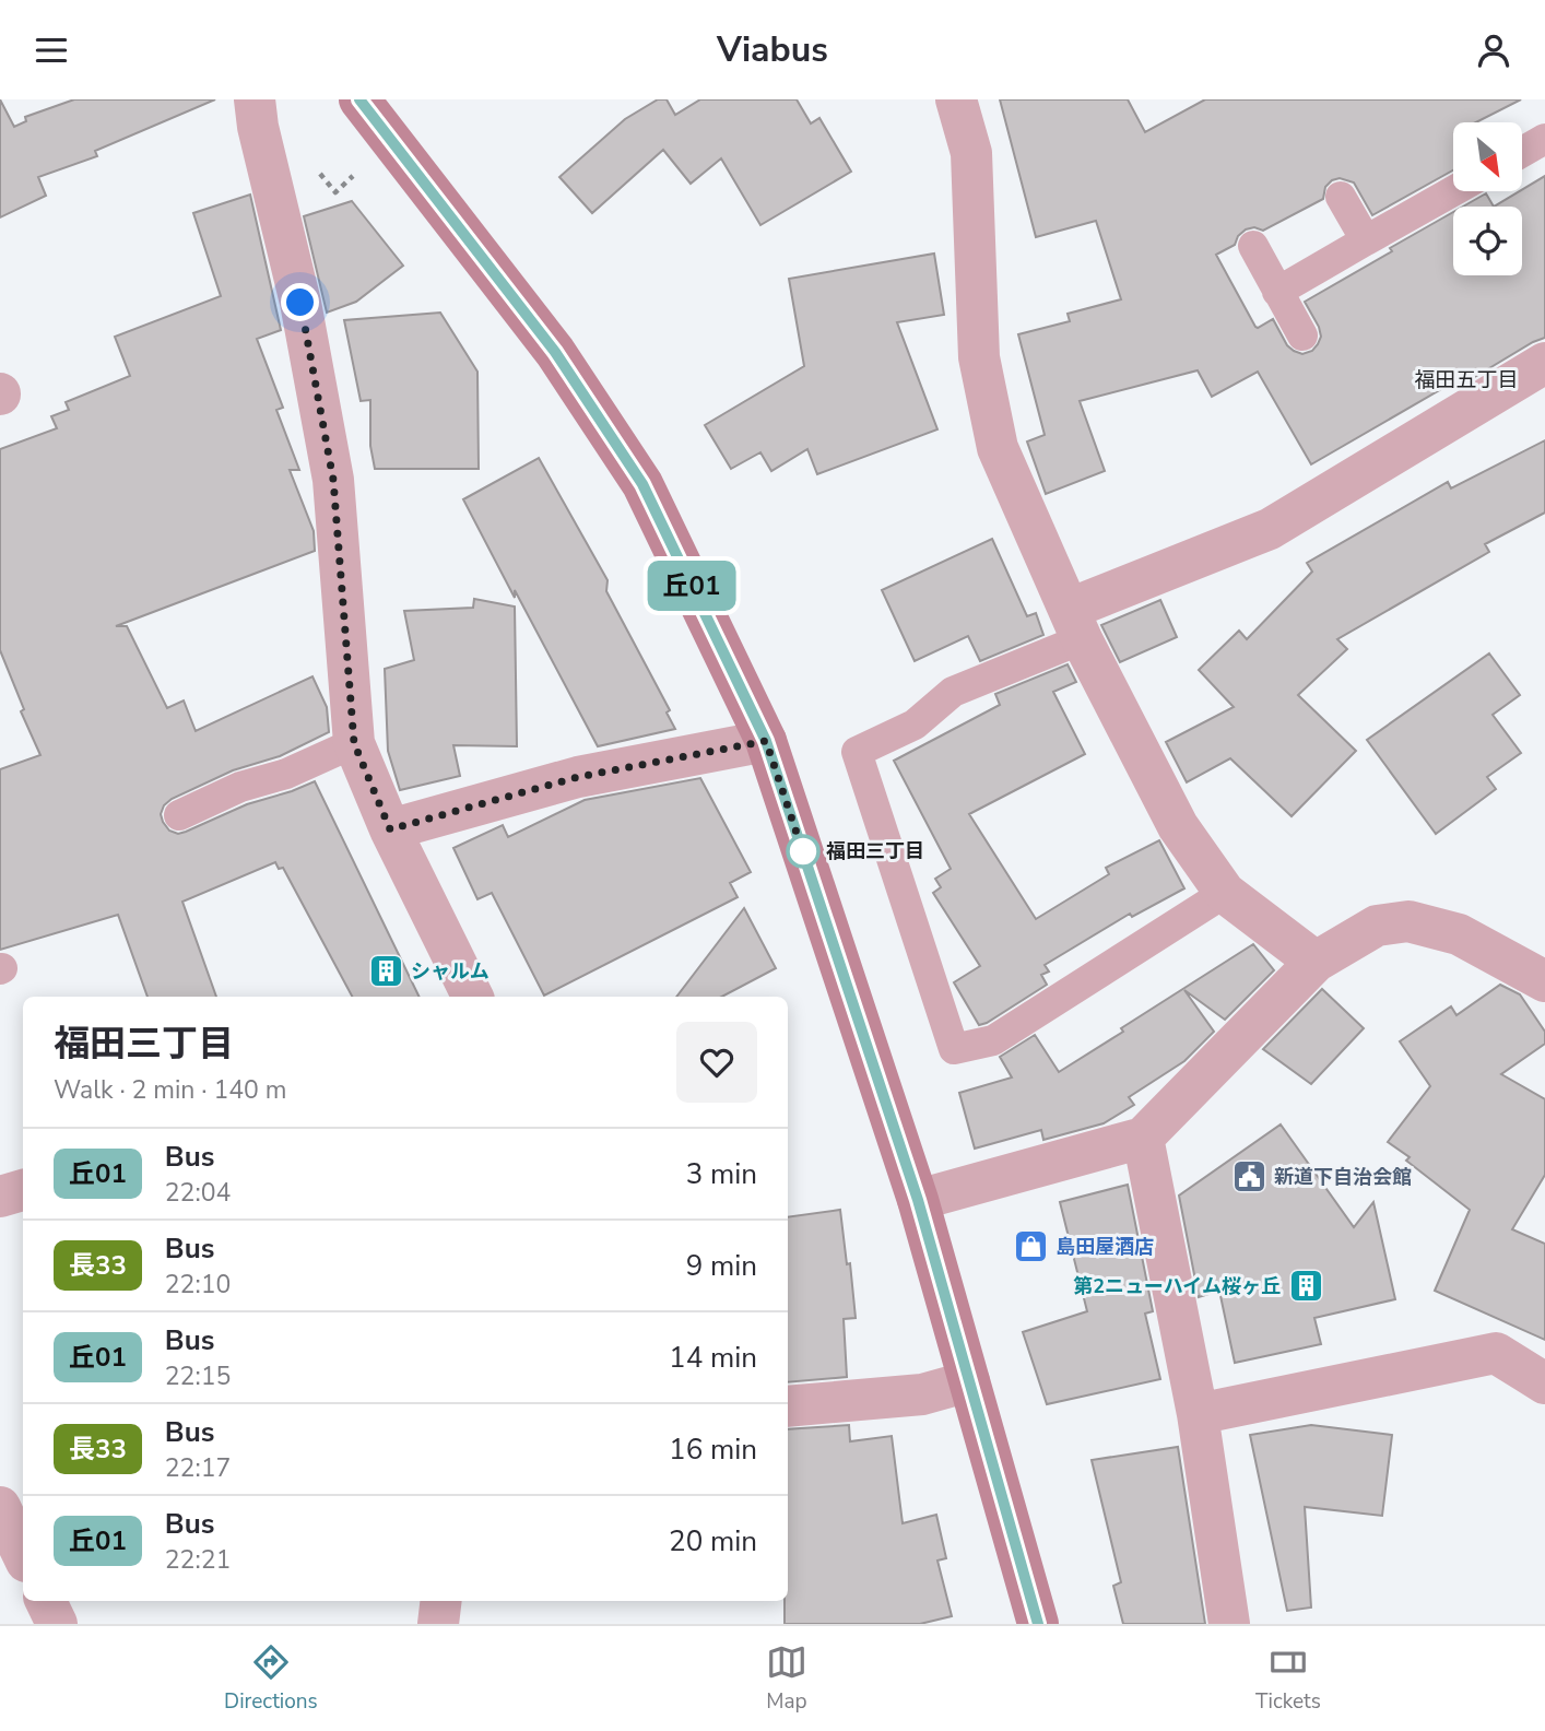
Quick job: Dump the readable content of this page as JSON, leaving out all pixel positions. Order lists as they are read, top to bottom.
{
  "districts": ["福田五丁目"],
  "places": {
    "other": ["福田三丁目"],
    "building": ["シャルム", "第2ニューハイム桜ヶ丘"],
    "public building": ["新道下自治会館"],
    "shop": ["島田屋酒店"]
  },
  "lines": ["bus line 丘01"],
  "north": "bottom right",
  "page": {
    "header": "Viabus",
    "on_map": "丘01",
    "heading": ["福田三丁目", "Walk · 2 min · 140 m"],
    "list": [
      {
        "mark": "丘01",
        "name": "Bus",
        "note": "22:04",
        "value": "3 min"
      },
      {
        "mark": "長33",
        "name": "Bus",
        "note": "22:10",
        "value": "9 min"
      },
      {
        "mark": "丘01",
        "name": "Bus",
        "note": "22:15",
        "value": "14 min"
      },
      {
        "mark": "長33",
        "name": "Bus",
        "note": "22:17",
        "value": "16 min"
      },
      {
        "mark": "丘01",
        "name": "Bus",
        "note": "22:21",
        "value": "20 min"
      }
    ],
    "tabs": ["Directions", "Map", "Tickets"]
  }
}
